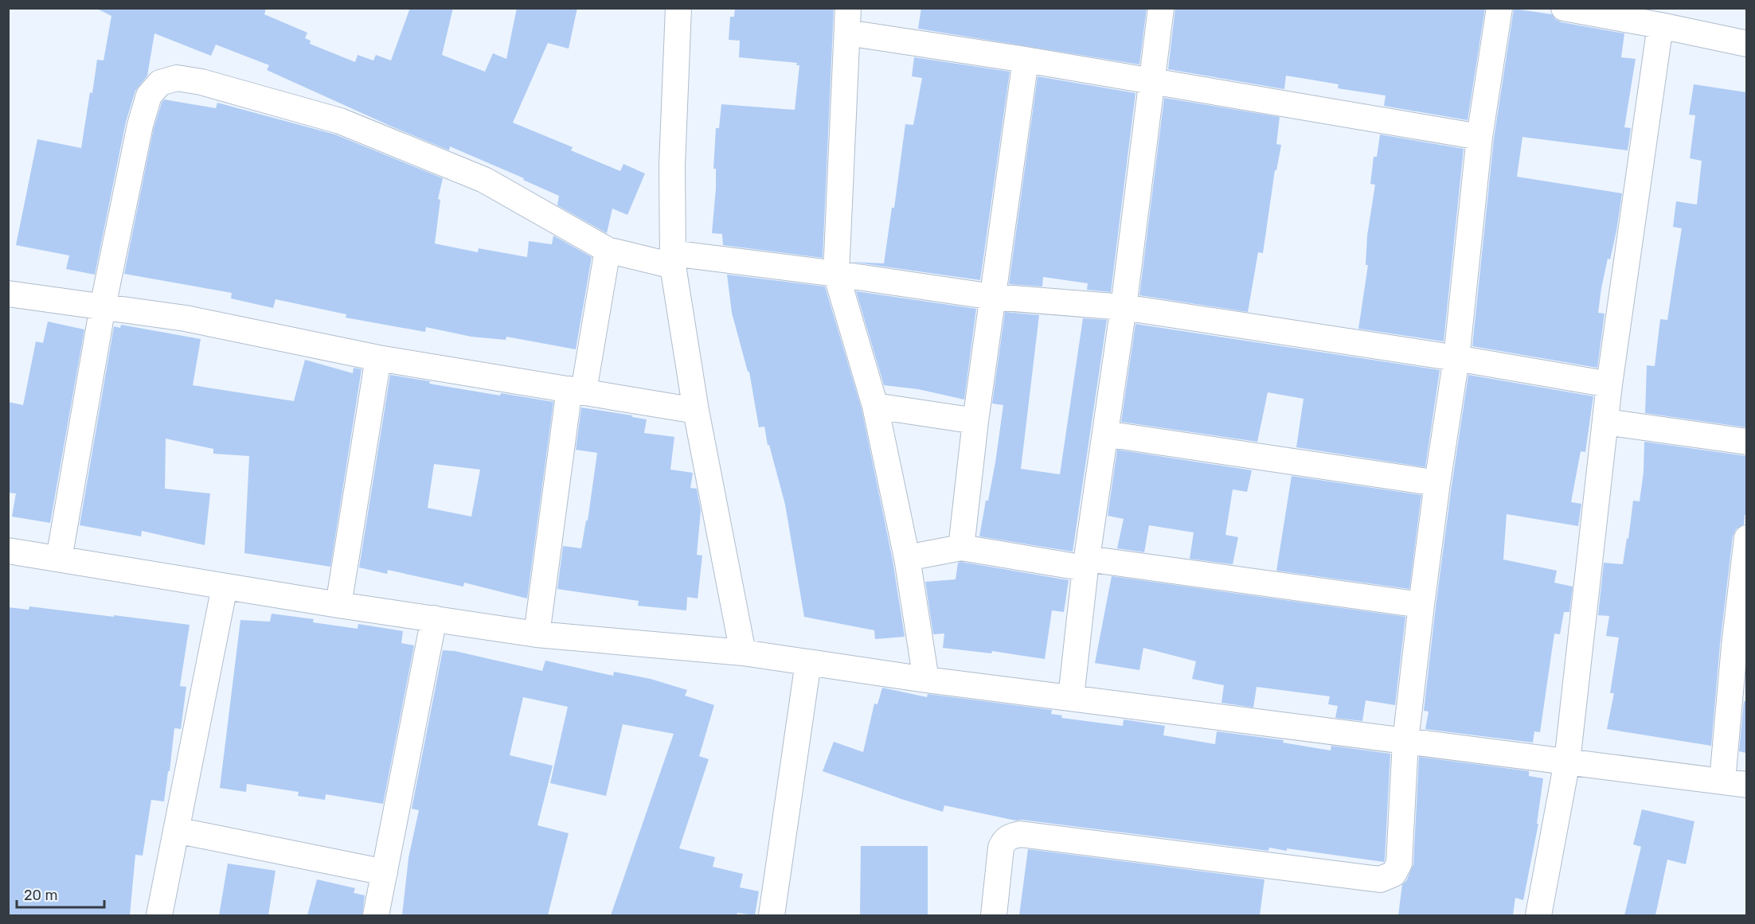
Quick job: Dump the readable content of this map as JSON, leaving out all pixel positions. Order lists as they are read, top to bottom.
{
  "scale_bar": "20 m"
}
